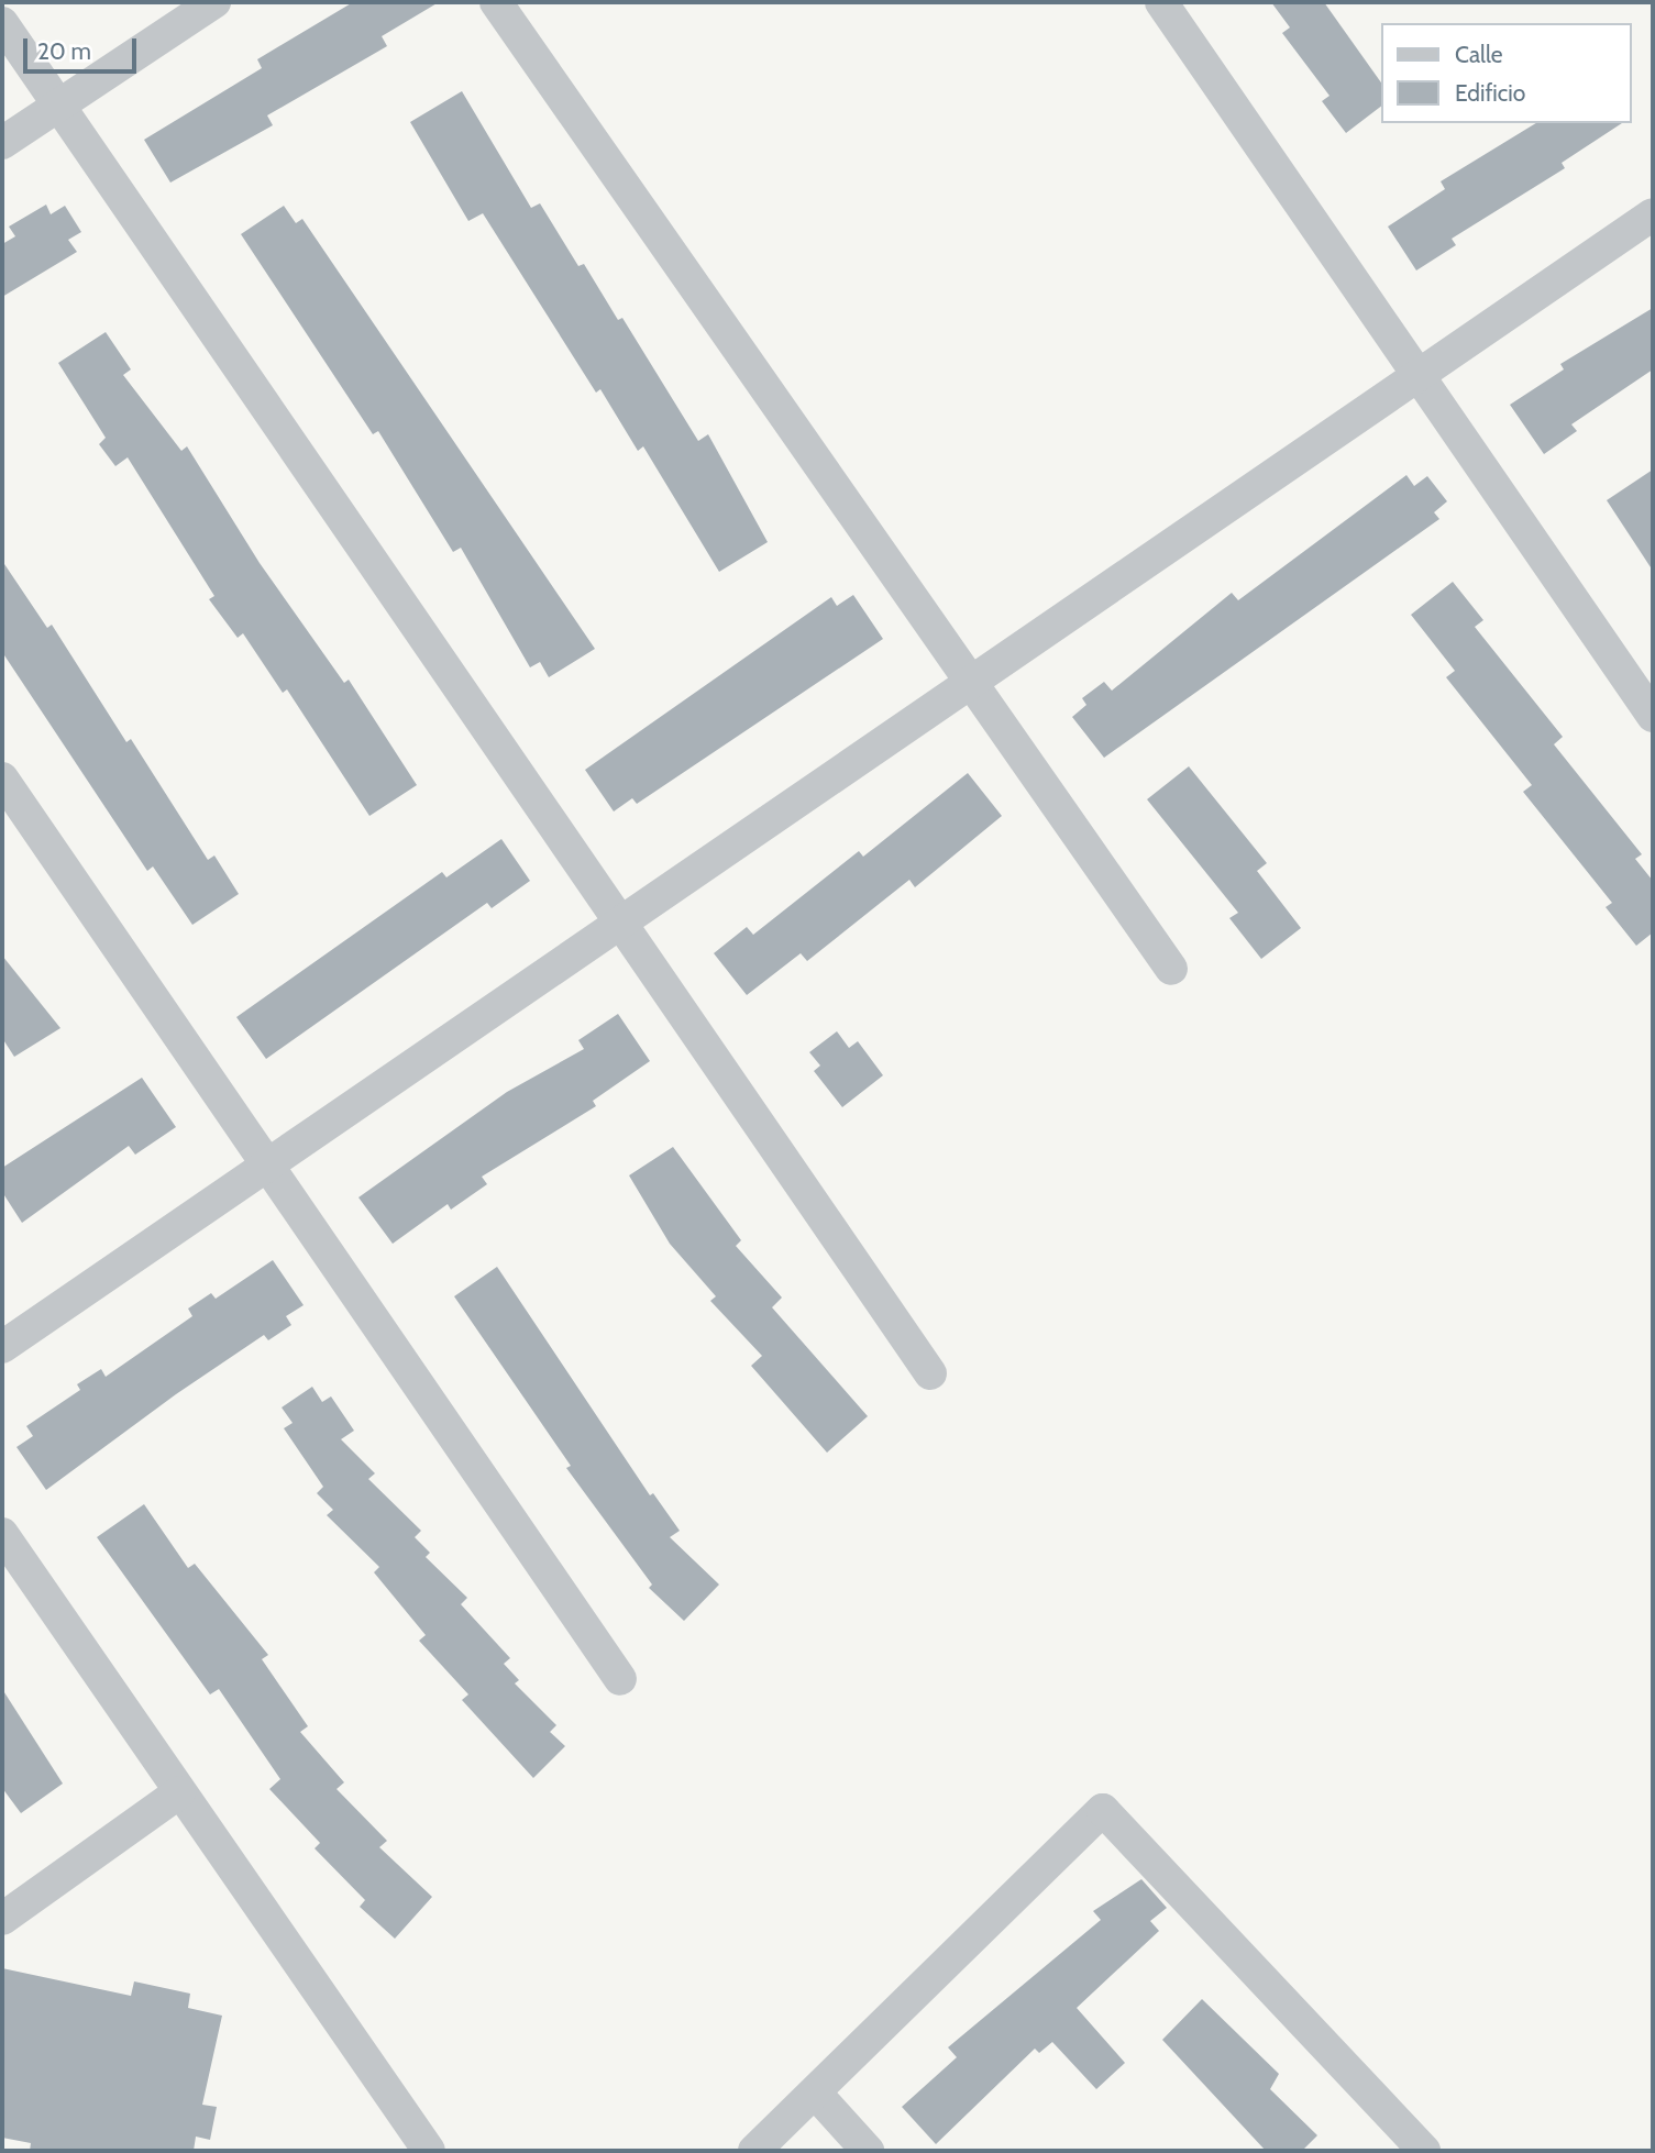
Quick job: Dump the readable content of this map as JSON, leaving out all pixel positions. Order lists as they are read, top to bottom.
{
  "legend": ["Calle", "Edificio"],
  "scale_bar": "20 m"
}
